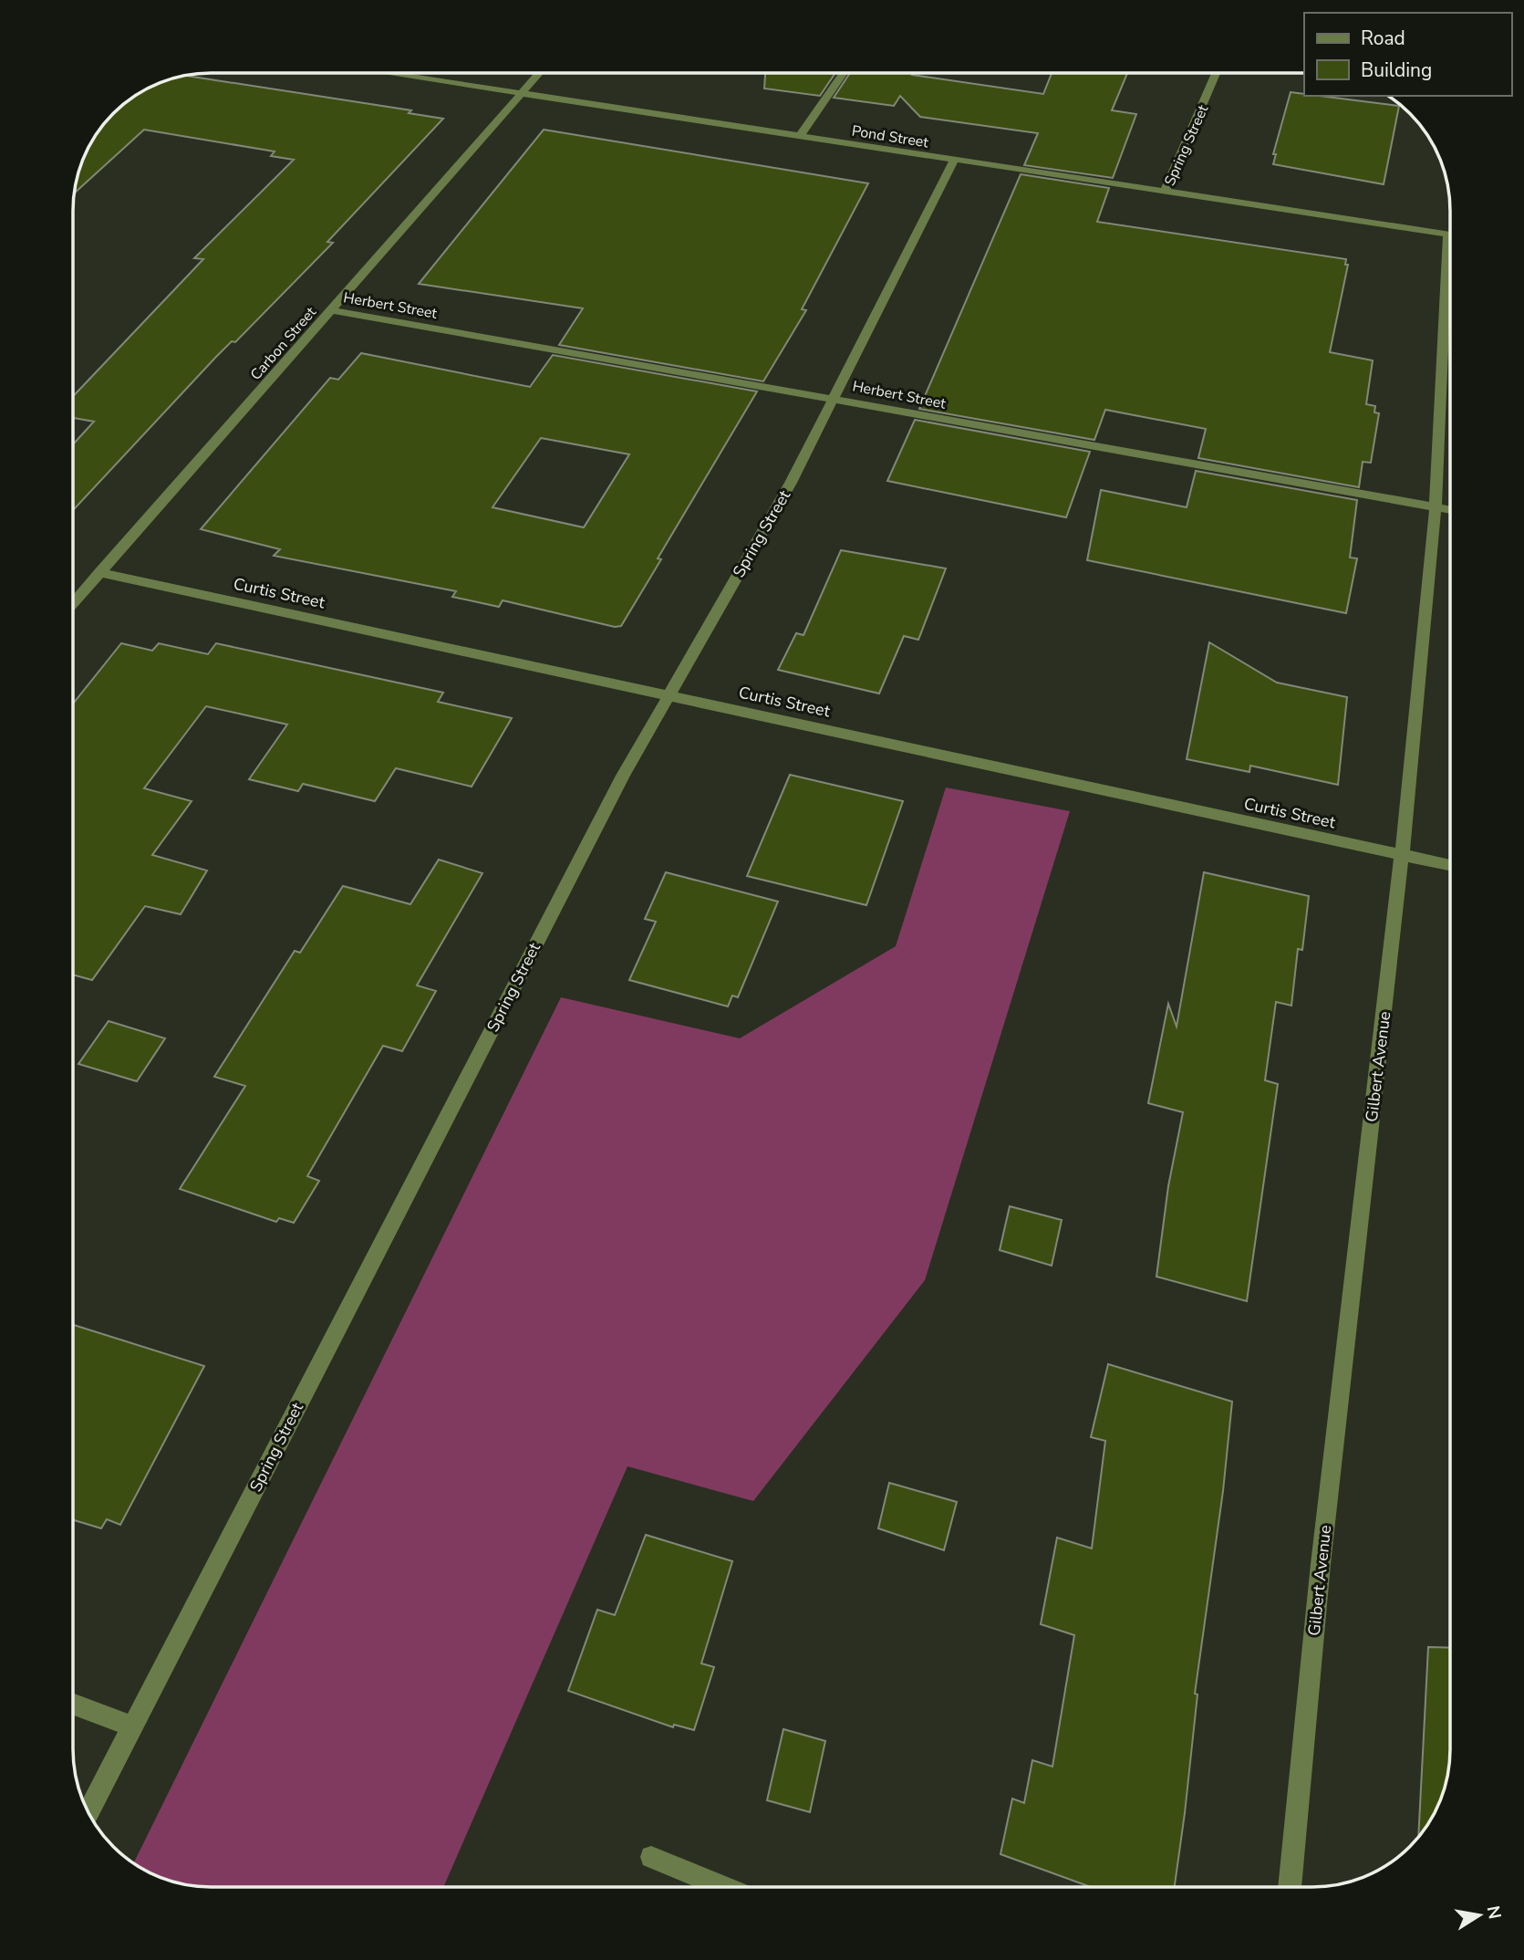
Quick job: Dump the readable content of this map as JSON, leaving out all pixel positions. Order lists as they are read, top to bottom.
{
  "streets": {
    "street": [
      "Pond Street",
      "Spring Street",
      "Herbert Street",
      "Carbon Street",
      "Curtis Street",
      "Gilbert Avenue"
    ]
  },
  "crossings": [
    ["Pond Street", "Spring Street"],
    ["Pond Street", "Carbon Street"],
    ["Spring Street", "Herbert Street"],
    ["Spring Street", "Curtis Street"],
    ["Herbert Street", "Carbon Street"],
    ["Herbert Street", "Gilbert Avenue"],
    ["Carbon Street", "Curtis Street"],
    ["Curtis Street", "Gilbert Avenue"]
  ],
  "legend": ["Road", "Building"],
  "north": "right"
}
